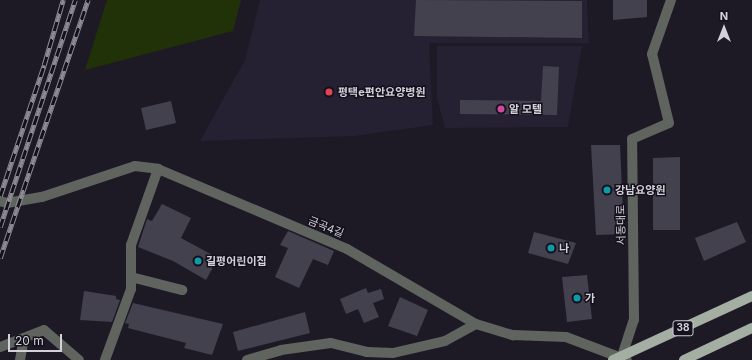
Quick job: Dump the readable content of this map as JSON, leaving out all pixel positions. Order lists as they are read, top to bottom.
{
  "streets": {
    "main road": ["38"],
    "street": ["서동대로", "금곡4길"]
  },
  "crossings": [
    ["서동대로", "금곡4길"],
    ["서동대로", "38"],
    ["금곡4길", "38"]
  ],
  "places": [
    "평택e편안요양병원",
    "알 모텔",
    "강남요양원",
    "나",
    "길평어린이집",
    "가"
  ],
  "scale_bar": "20 m",
  "north": "top"
}
